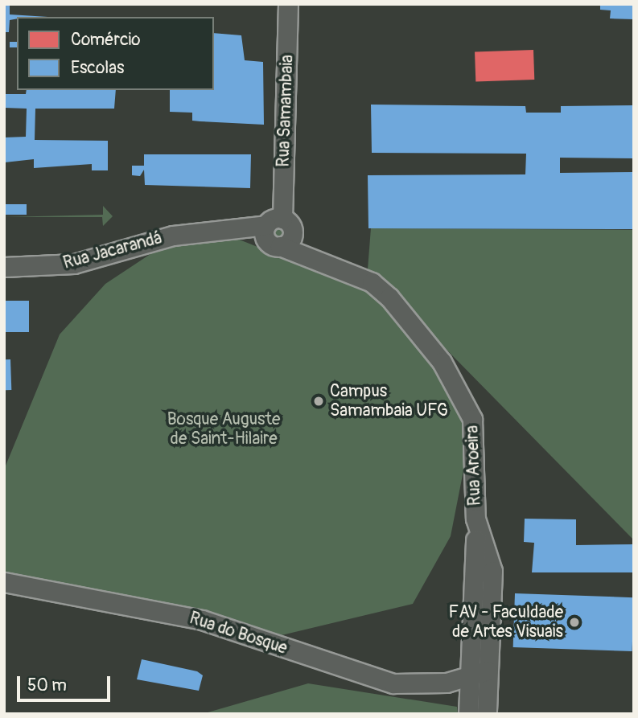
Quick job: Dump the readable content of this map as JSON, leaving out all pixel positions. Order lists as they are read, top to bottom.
{
  "streets": {
    "street": [
      "Rua Samambaia",
      "Rua Jacarandá",
      "Rua Aroeira",
      "Rua do Bosque"
    ]
  },
  "crossings": [
    ["Rua Samambaia", "Rua Jacarandá"],
    ["Rua Samambaia", "Rua Aroeira"],
    ["Rua Jacarandá", "Rua Aroeira"]
  ],
  "parks": ["Bosque Auguste de Saint-Hilaire"],
  "places": ["Campus Samambaia UFG", "FAV - Faculdade de Artes Visuais"],
  "legend": ["Comércio", "Escolas"],
  "scale_bar": "50 m"
}
